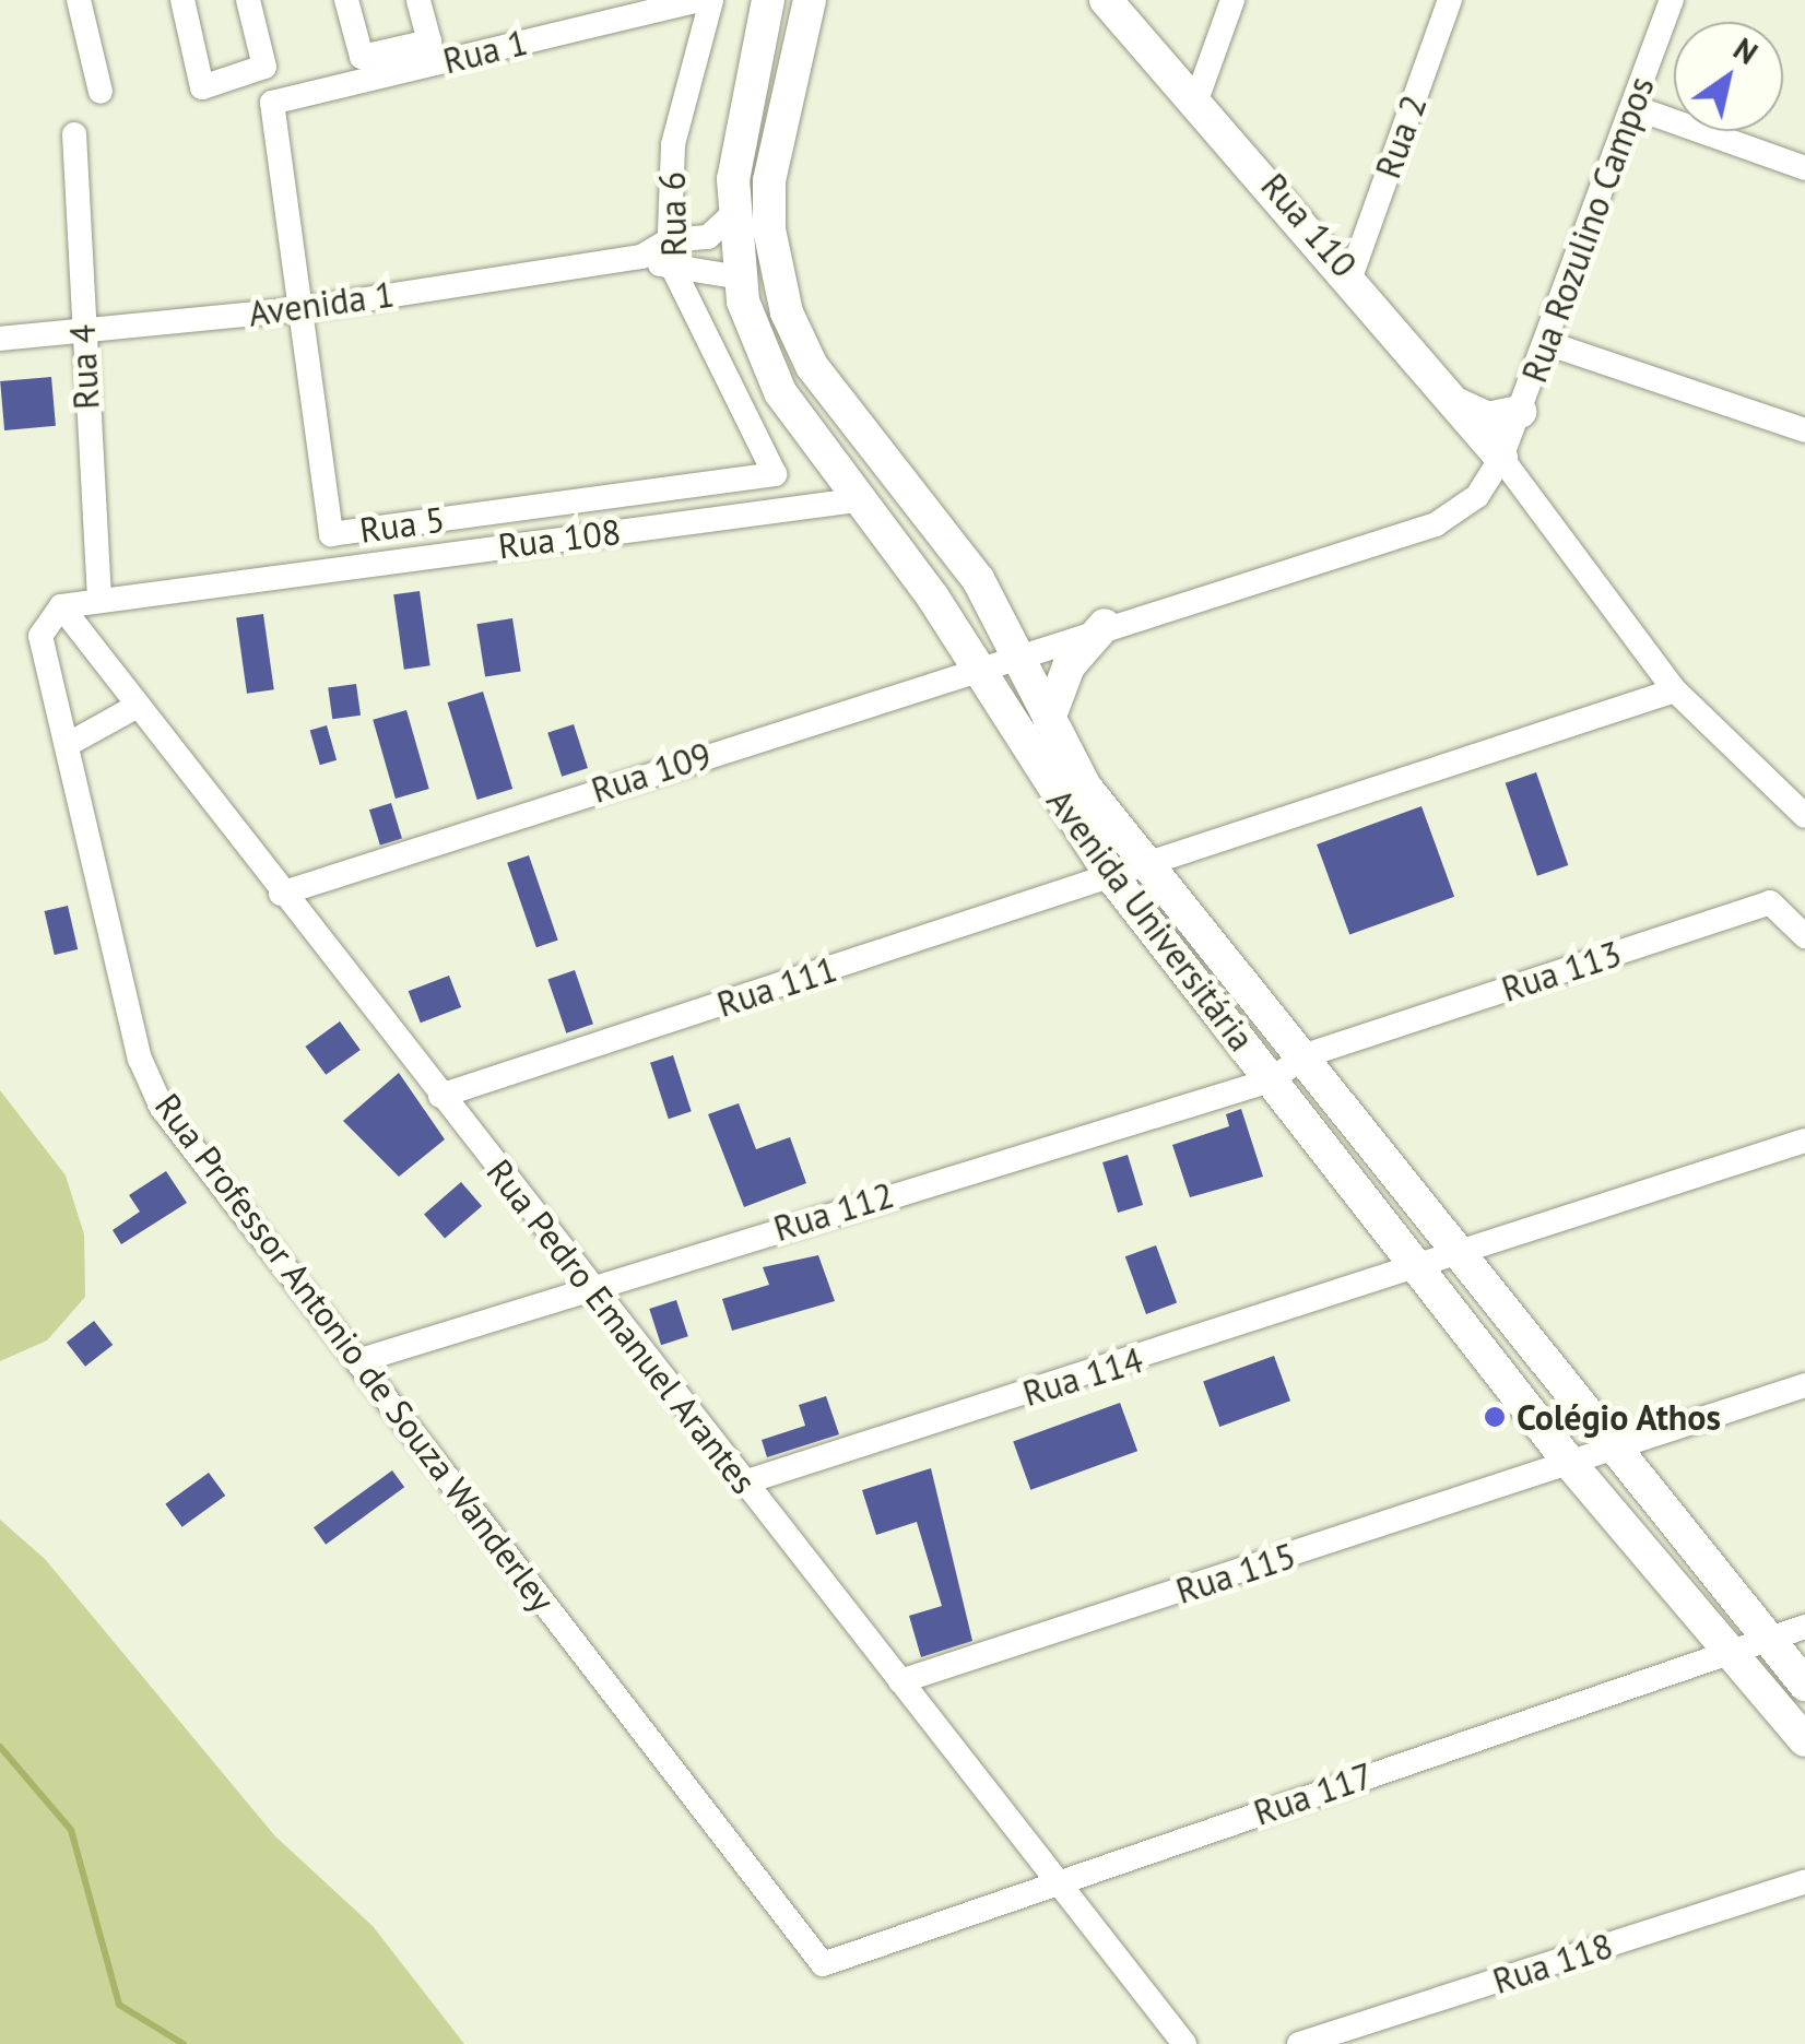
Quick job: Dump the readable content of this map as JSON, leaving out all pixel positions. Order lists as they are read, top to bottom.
{
  "streets": {
    "street": [
      "Rua 1",
      "Rua 2",
      "Rua 6",
      "Rua 110",
      "Rua Rozulino Campos",
      "Avenida 1",
      "Rua 4",
      "Rua 5",
      "Rua 108",
      "Rua 109",
      "Avenida Universitária",
      "Rua 113",
      "Rua 111",
      "Rua 112",
      "Rua Pedro Emanuel Arantes",
      "Rua Professor Antonio de Souza Wanderley",
      "Rua 114",
      "Rua 115",
      "Rua 117",
      "Rua 118"
    ]
  },
  "crossings": [
    ["Rua 1", "Rua 5"],
    ["Rua 2", "Rua 110"],
    ["Rua 6", "Avenida 1"],
    ["Rua 6", "Rua 5"],
    ["Rua 110", "Rua Rozulino Campos"],
    ["Avenida 1", "Rua 4"],
    ["Avenida 1", "Rua 5"],
    ["Avenida 1", "Avenida Universitária"],
    ["Rua 4", "Rua 108"],
    ["Rua 108", "Avenida Universitária"],
    ["Rua 108", "Rua Pedro Emanuel Arantes"],
    ["Rua 108", "Rua Professor Antonio de Souza Wanderley"],
    ["Rua 109", "Avenida Universitária"],
    ["Rua 109", "Rua Pedro Emanuel Arantes"],
    ["Avenida Universitária", "Rua 113"],
    ["Avenida Universitária", "Rua 111"],
    ["Avenida Universitária", "Rua 112"],
    ["Avenida Universitária", "Rua 114"],
    ["Avenida Universitária", "Rua 115"],
    ["Avenida Universitária", "Rua 117"],
    ["Rua 113", "Rua 112"],
    ["Rua 111", "Rua Pedro Emanuel Arantes"],
    ["Rua 112", "Rua Pedro Emanuel Arantes"],
    ["Rua 112", "Rua Professor Antonio de Souza Wanderley"],
    ["Rua Pedro Emanuel Arantes", "Rua Professor Antonio de Souza Wanderley"],
    ["Rua Pedro Emanuel Arantes", "Rua 114"],
    ["Rua Pedro Emanuel Arantes", "Rua 115"],
    ["Rua Pedro Emanuel Arantes", "Rua 117"],
    ["Rua Professor Antonio de Souza Wanderley", "Rua 117"]
  ],
  "places": ["Colégio Athos"],
  "north": "top right"
}
